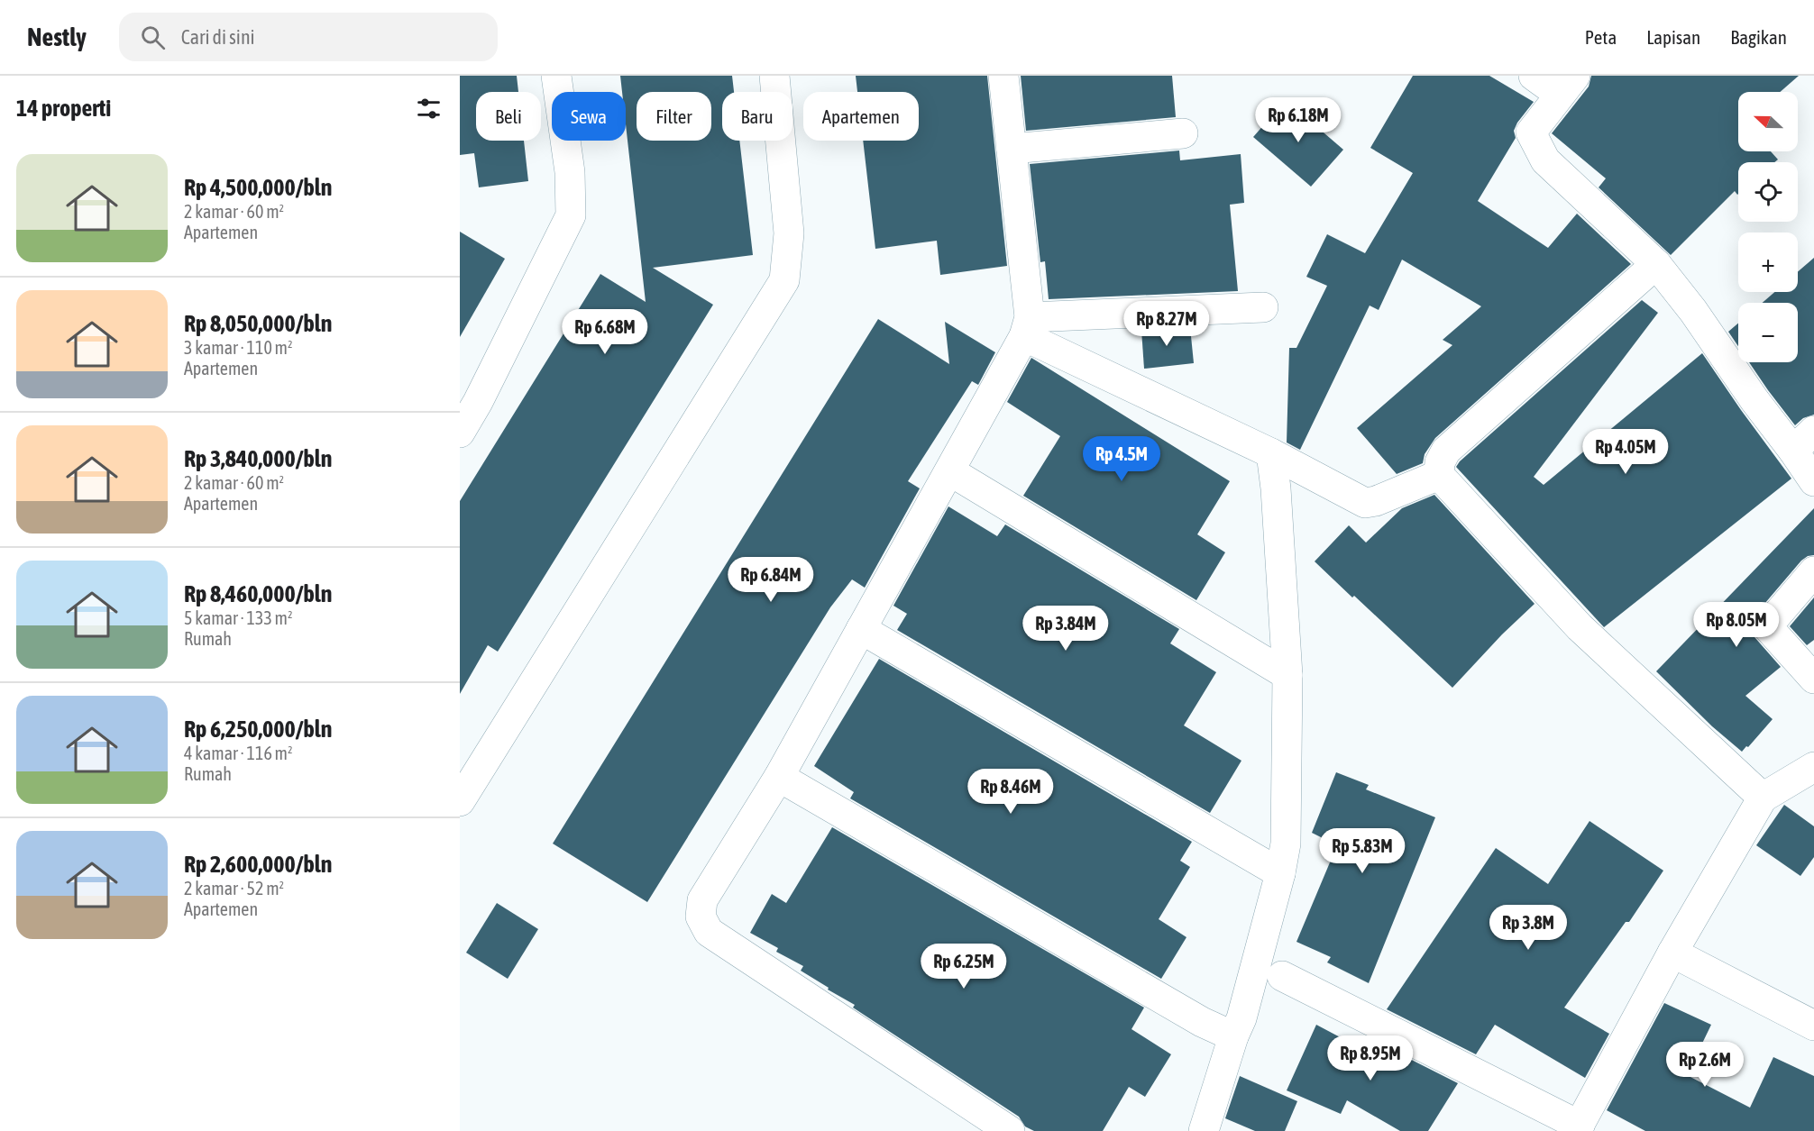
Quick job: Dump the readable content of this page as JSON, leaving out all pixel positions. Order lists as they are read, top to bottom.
{
  "north": "left",
  "page": {
    "header": "Nestly",
    "search": "Cari di sini",
    "nav": ["Peta", "Lapisan", "Bagikan"],
    "heading": "14 properti",
    "map_buttons": ["+", "−"],
    "chip": [
      "Beli",
      "Sewa",
      "Filter",
      "Baru",
      "Apartemen"
    ],
    "price": [
      "Rp 6.18M",
      "Rp 8.27M",
      "Rp 6.68M",
      "Rp 4.05M",
      "Rp 4.5M",
      "Rp 6.84M",
      "Rp 8.05M",
      "Rp 3.84M",
      "Rp 8.46M",
      "Rp 5.83M",
      "Rp 3.8M",
      "Rp 6.25M",
      "Rp 8.95M",
      "Rp 2.6M"
    ],
    "list": [
      {
        "name": "Rp 4,500,000/bln",
        "note": "2 kamar · 60 m² · Apartemen"
      },
      {
        "name": "Rp 8,050,000/bln",
        "note": "3 kamar · 110 m² · Apartemen"
      },
      {
        "name": "Rp 3,840,000/bln",
        "note": "2 kamar · 60 m² · Apartemen"
      },
      {
        "name": "Rp 8,460,000/bln",
        "note": "5 kamar · 133 m² · Rumah"
      },
      {
        "name": "Rp 6,250,000/bln",
        "note": "4 kamar · 116 m² · Rumah"
      },
      {
        "name": "Rp 2,600,000/bln",
        "note": "2 kamar · 52 m² · Apartemen"
      }
    ]
  }
}
